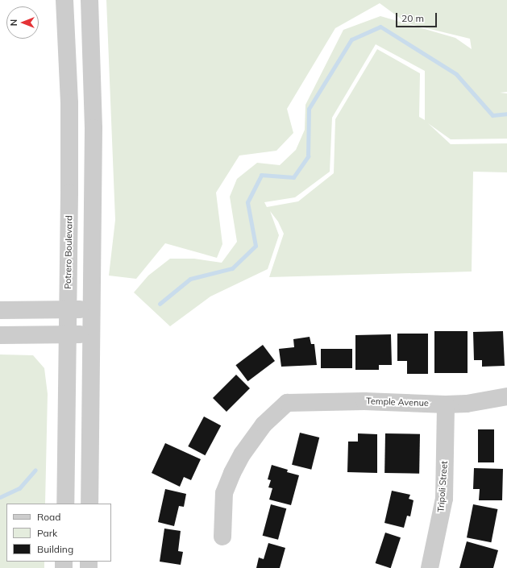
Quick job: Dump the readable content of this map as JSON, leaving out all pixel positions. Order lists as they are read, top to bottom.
{
  "streets": {
    "street": ["Potrero Boulevard", "Temple Avenue", "Tripoli Street"]
  },
  "crossings": [
    ["Temple Avenue", "Tripoli Street"]
  ],
  "legend": ["Road", "Park", "Building"],
  "scale_bar": "20 m",
  "north": "left"
}
